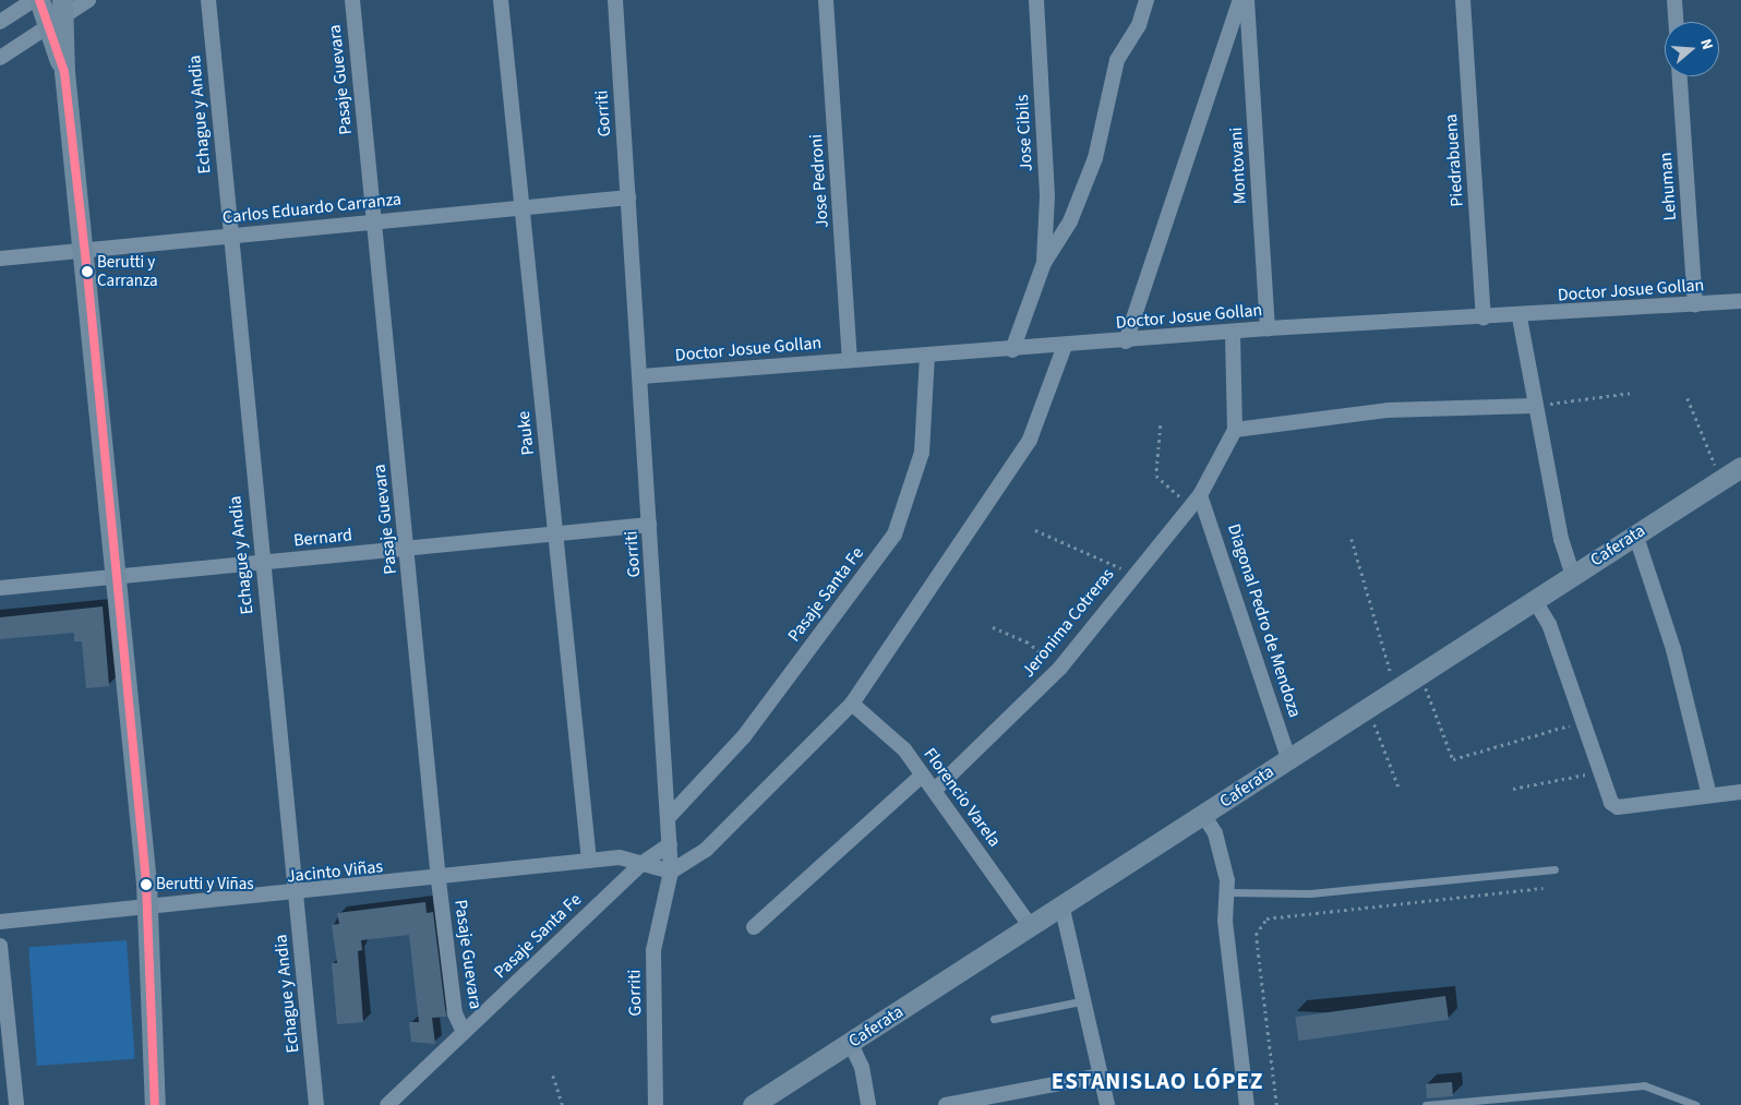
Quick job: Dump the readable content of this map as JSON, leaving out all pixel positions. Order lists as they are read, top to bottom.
{
  "streets": {
    "street": [
      "Pasaje Guevara",
      "Gorriti",
      "Echague y Andia",
      "Jose Cibils",
      "Piedrabuena",
      "Montovani",
      "Jose Pedroni",
      "Lehuman",
      "Carlos Eduardo Carranza",
      "Doctor Josue Gollan",
      "Pauke",
      "Bernard",
      "Caferata",
      "Pasaje Santa Fe",
      "Diagonal Pedro de Mendoza",
      "Jeronima Cotreras",
      "Florencio Varela",
      "Jacinto Viñas"
    ]
  },
  "crossings": [
    ["Pasaje Guevara", "Carlos Eduardo Carranza"],
    ["Pasaje Guevara", "Bernard"],
    ["Pasaje Guevara", "Pasaje Santa Fe"],
    ["Pasaje Guevara", "Jacinto Viñas"],
    ["Gorriti", "Carlos Eduardo Carranza"],
    ["Gorriti", "Doctor Josue Gollan"],
    ["Gorriti", "Bernard"],
    ["Gorriti", "Pasaje Santa Fe"],
    ["Gorriti", "Jacinto Viñas"],
    ["Echague y Andia", "Carlos Eduardo Carranza"],
    ["Echague y Andia", "Bernard"],
    ["Echague y Andia", "Jacinto Viñas"],
    ["Piedrabuena", "Doctor Josue Gollan"],
    ["Montovani", "Doctor Josue Gollan"],
    ["Jose Pedroni", "Doctor Josue Gollan"],
    ["Lehuman", "Doctor Josue Gollan"],
    ["Carlos Eduardo Carranza", "Pauke"],
    ["Doctor Josue Gollan", "Pasaje Santa Fe"],
    ["Pauke", "Bernard"],
    ["Pauke", "Jacinto Viñas"],
    ["Caferata", "Diagonal Pedro de Mendoza"],
    ["Caferata", "Florencio Varela"],
    ["Pasaje Santa Fe", "Jacinto Viñas"],
    ["Diagonal Pedro de Mendoza", "Jeronima Cotreras"],
    ["Jeronima Cotreras", "Florencio Varela"]
  ],
  "districts": ["ESTANISLAO LÓPEZ"],
  "places": ["Berutti y Carranza", "Berutti y Viñas"],
  "north": "right"
}
